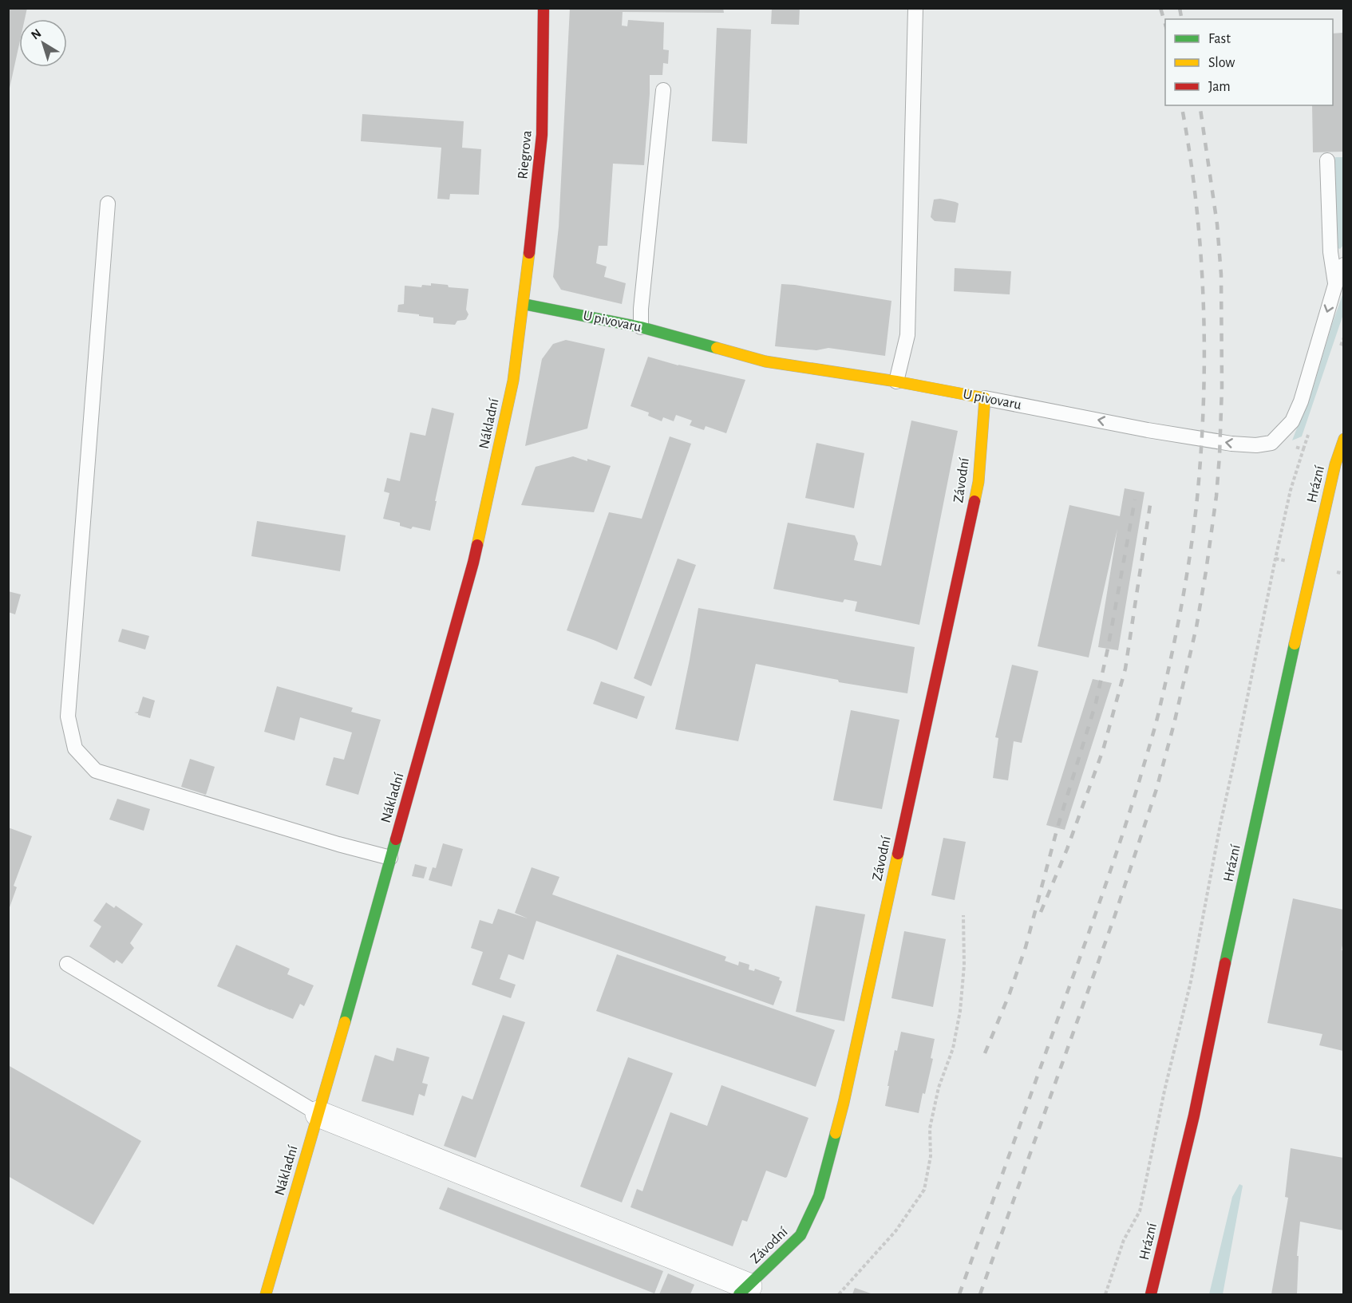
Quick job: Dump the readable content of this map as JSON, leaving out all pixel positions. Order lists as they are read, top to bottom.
{
  "streets": {
    "main road": [
      "Riegrova",
      "U pivovaru",
      "Nákladní",
      "Závodní",
      "Hrázní"
    ]
  },
  "crossings": [
    ["Riegrova", "U pivovaru"],
    ["Riegrova", "Nákladní"],
    ["U pivovaru", "Nákladní"],
    ["U pivovaru", "Závodní"]
  ],
  "one_way": ["U pivovaru"],
  "legend": ["Fast", "Slow", "Jam"],
  "north": "top left"
}
